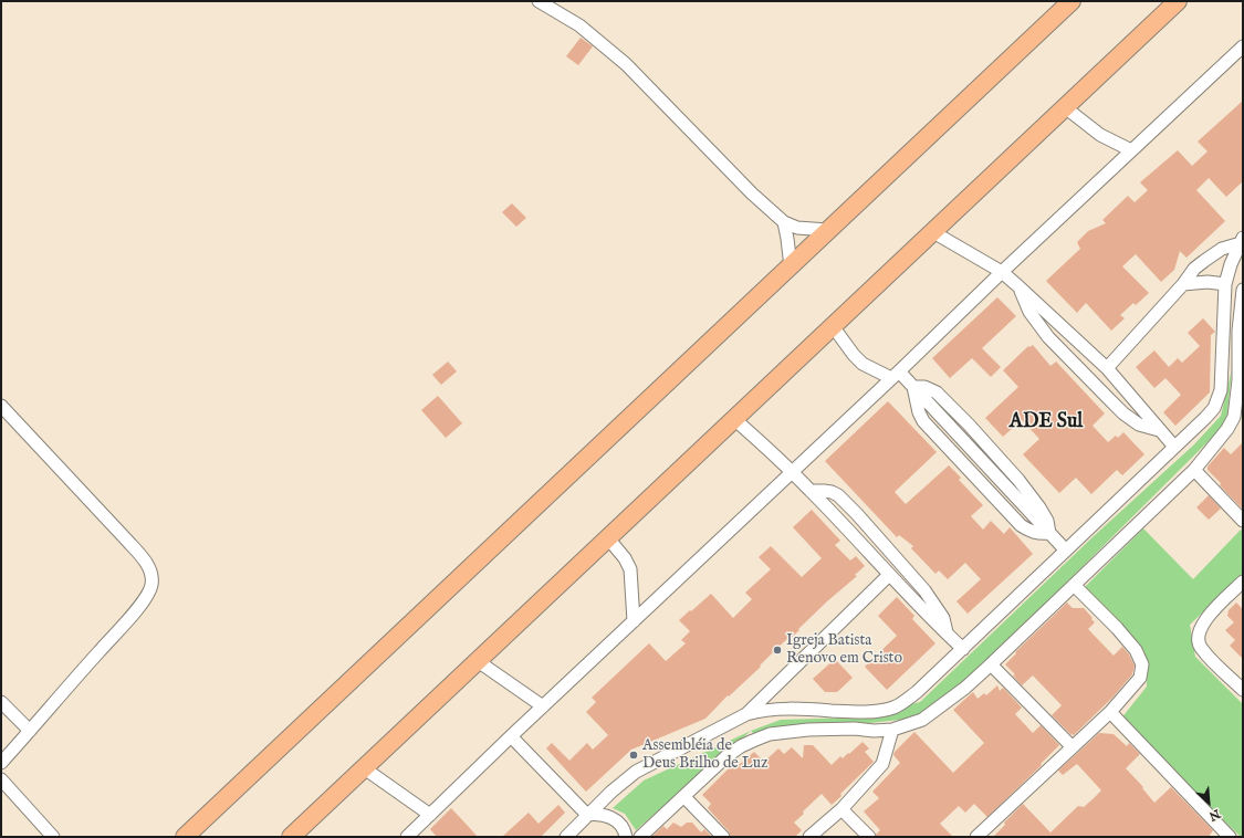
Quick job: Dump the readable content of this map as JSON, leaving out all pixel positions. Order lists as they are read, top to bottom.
{
  "districts": ["ADE Sul"],
  "places": ["Igreja Batista Renovo em Cristo", "Assembléia de Deus Brilho de Luz"],
  "north": "bottom right"
}
